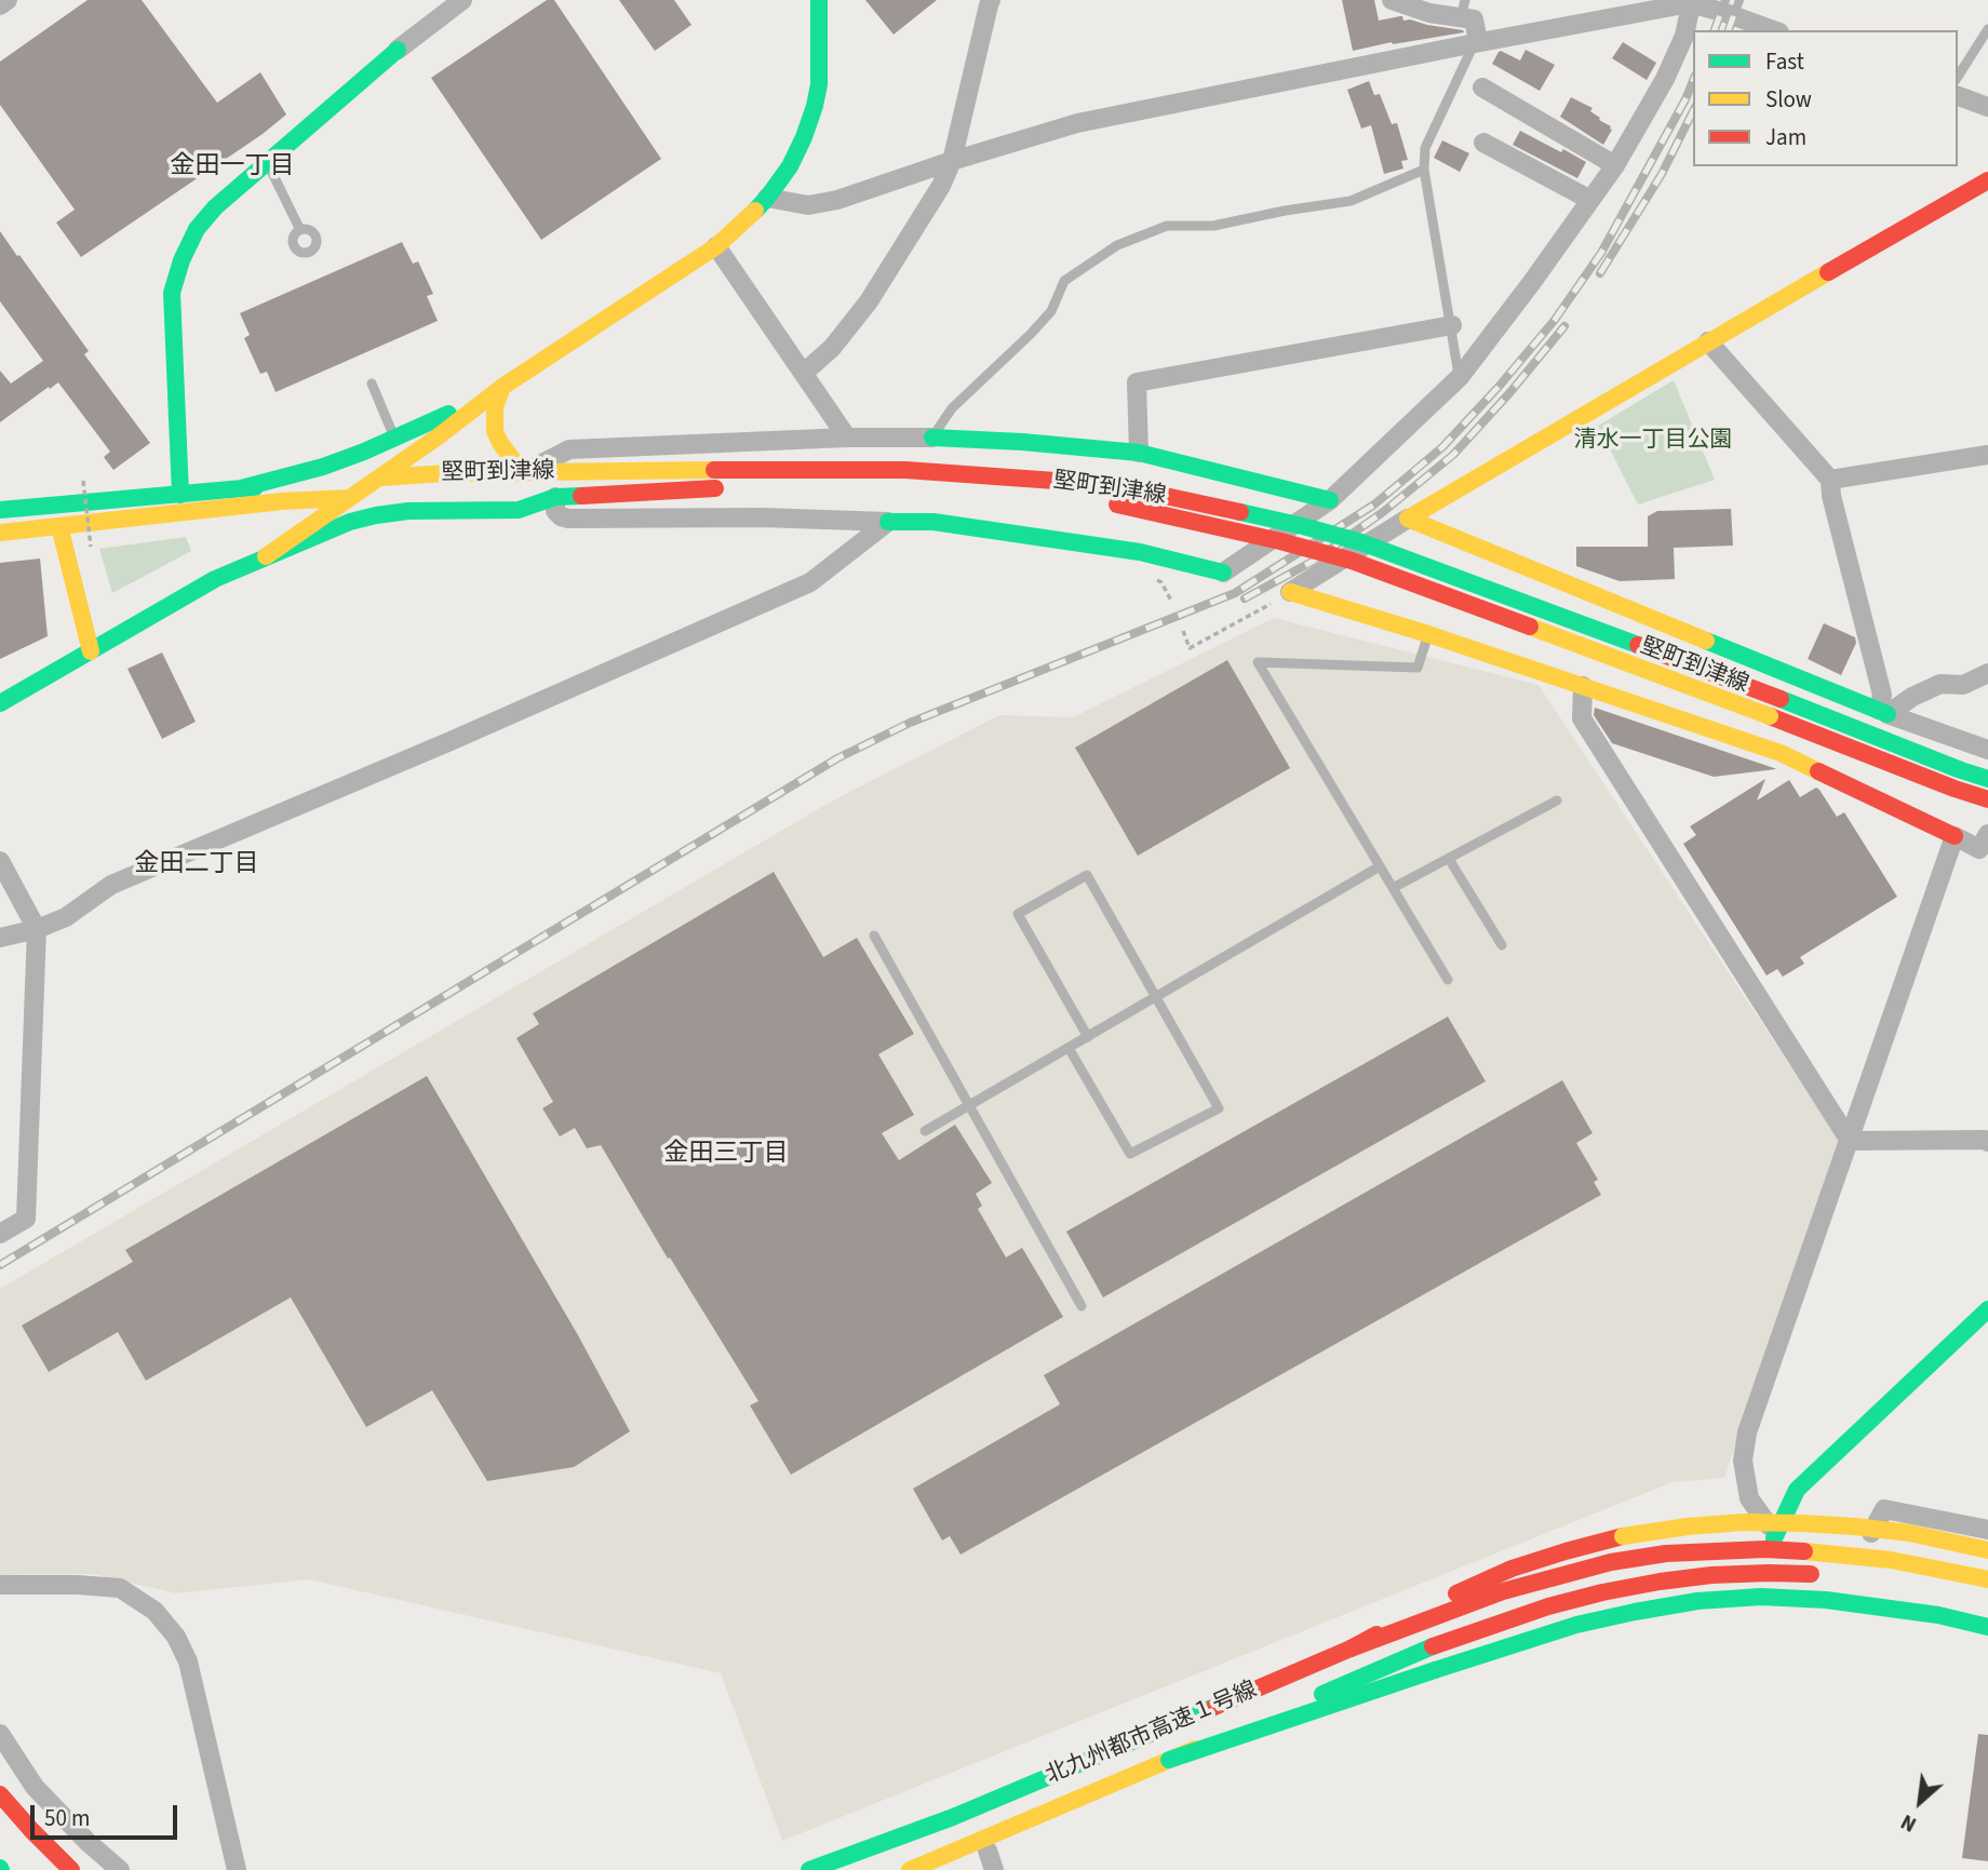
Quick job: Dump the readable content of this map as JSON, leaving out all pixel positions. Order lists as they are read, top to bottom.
{
  "streets": {
    "main road": ["堅町到津線", "北九州都市高速１号線"]
  },
  "districts": ["金田一丁目", "金田二丁目", "金田三丁目"],
  "parks": ["清水一丁目公園"],
  "legend": ["Fast", "Slow", "Jam"],
  "scale_bar": "50 m",
  "north": "bottom left"
}
